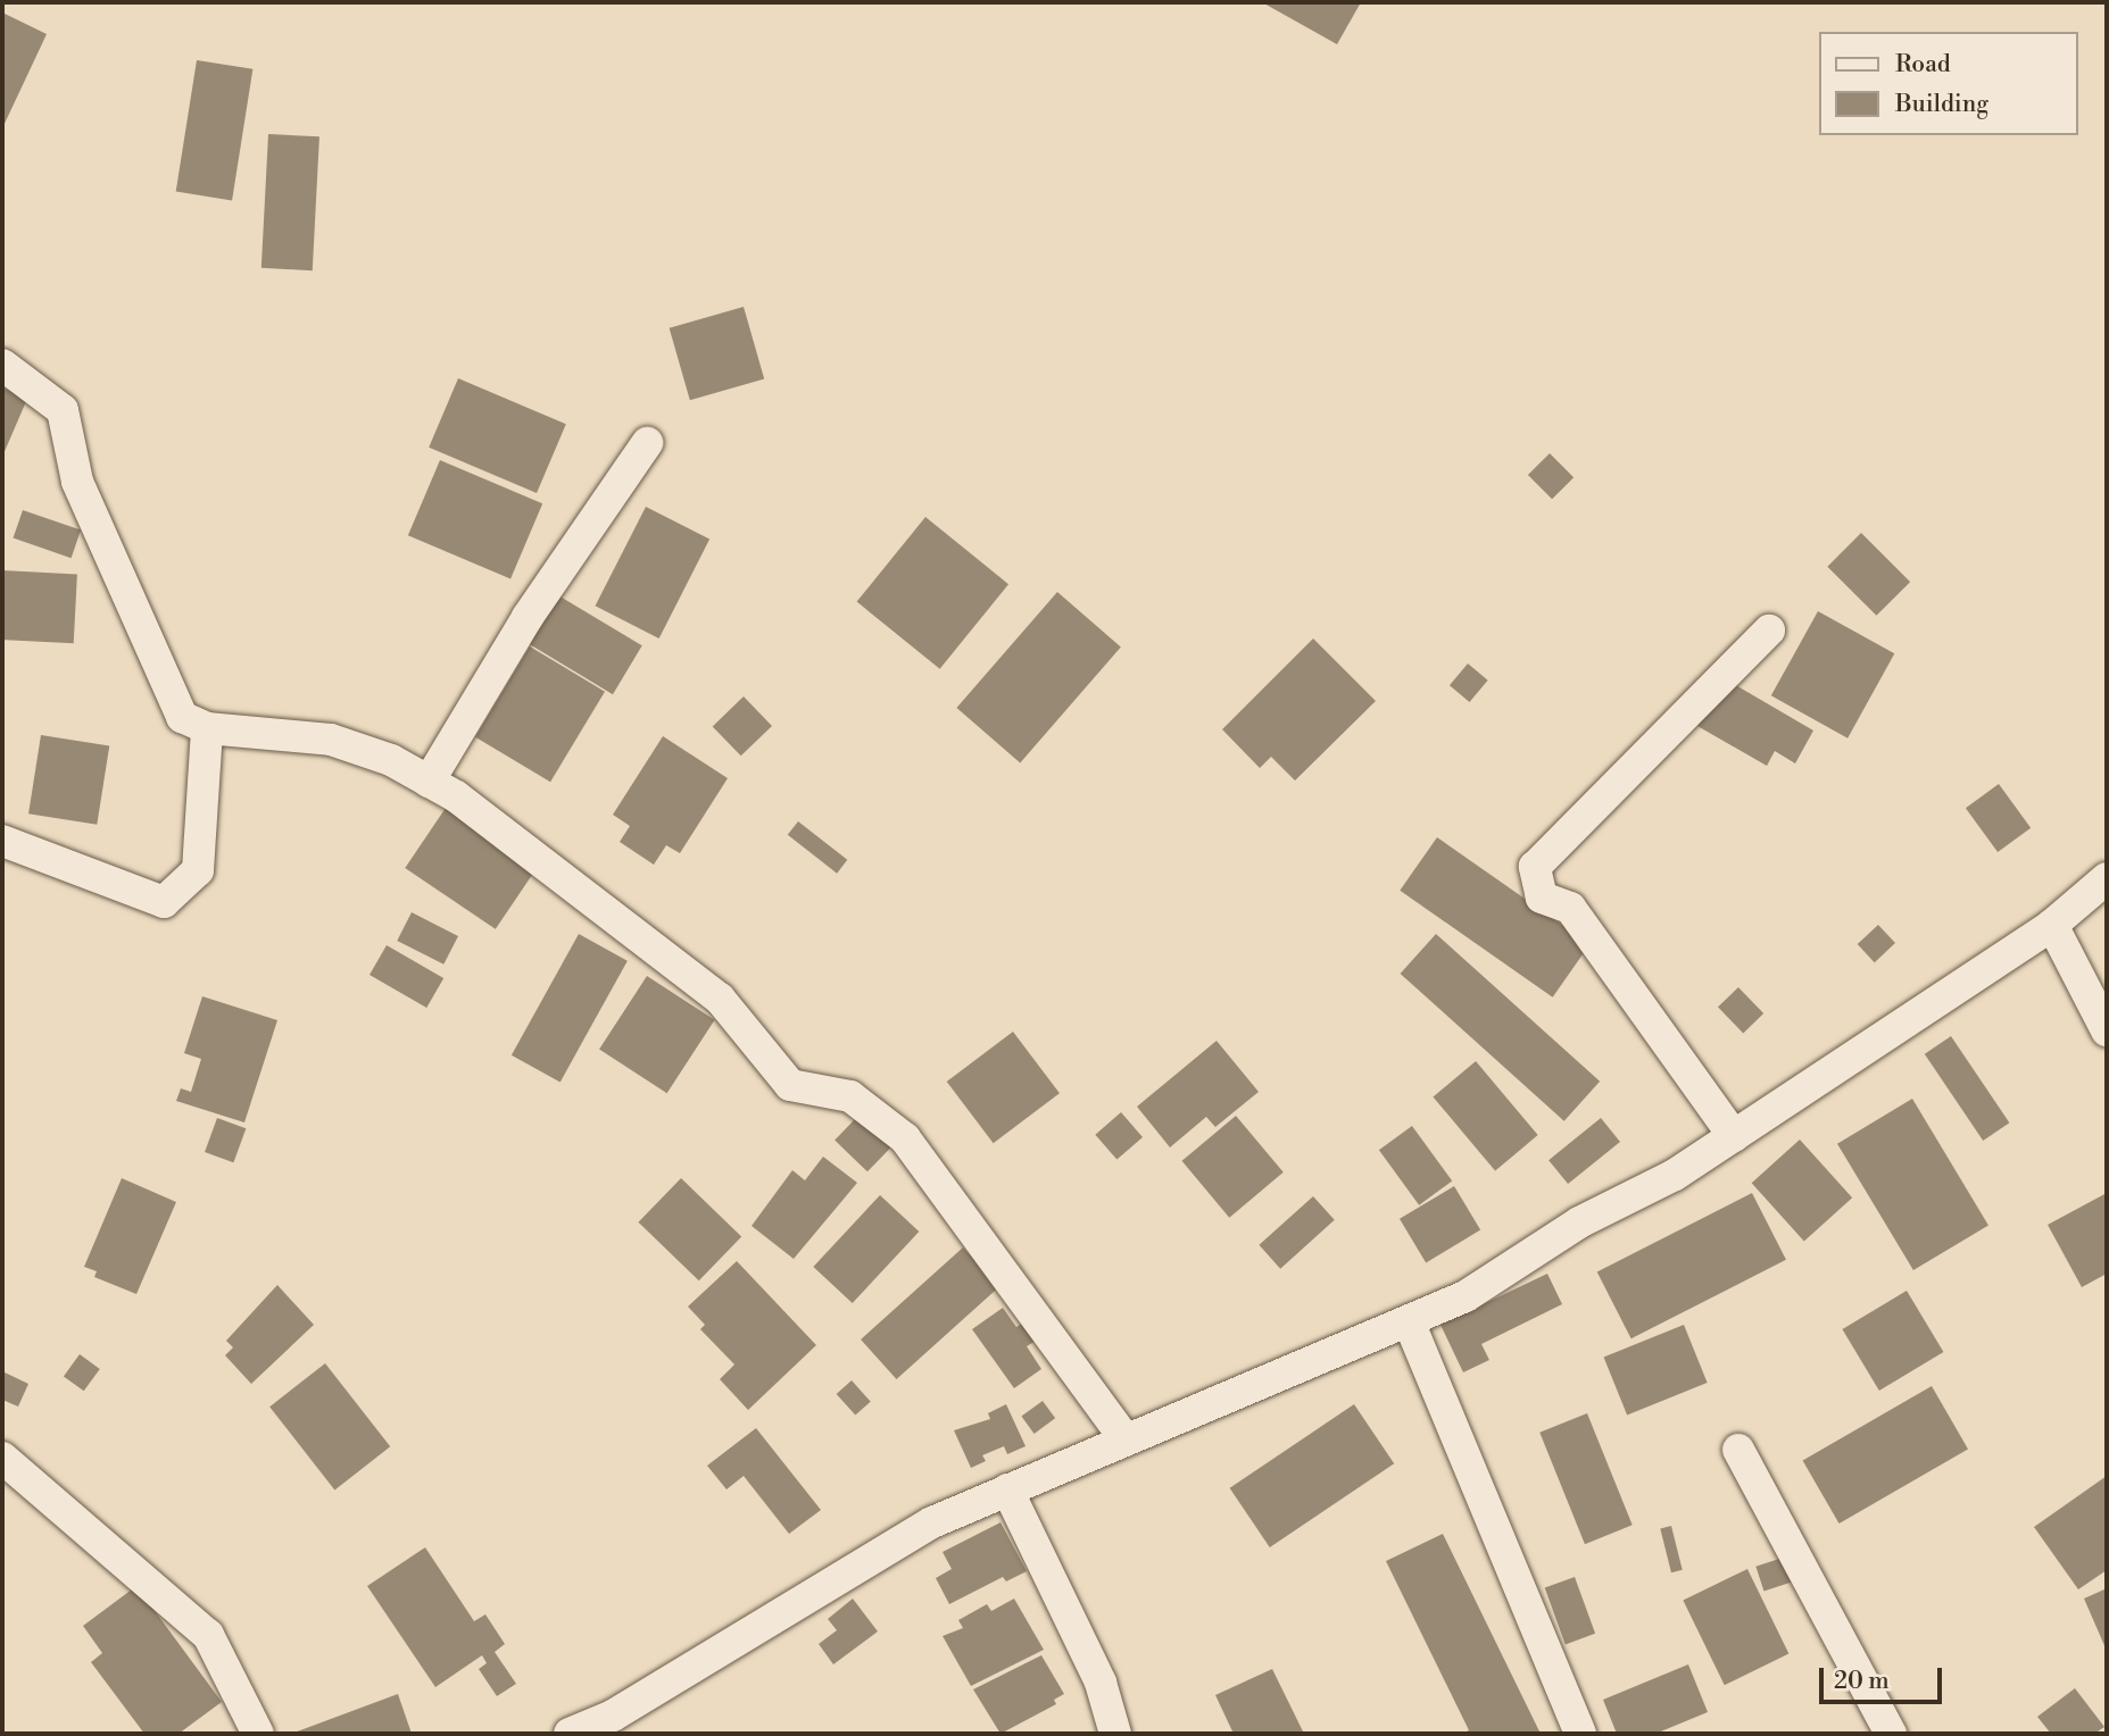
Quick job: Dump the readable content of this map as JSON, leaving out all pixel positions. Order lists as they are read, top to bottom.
{
  "legend": ["Road", "Building"],
  "scale_bar": "20 m"
}
